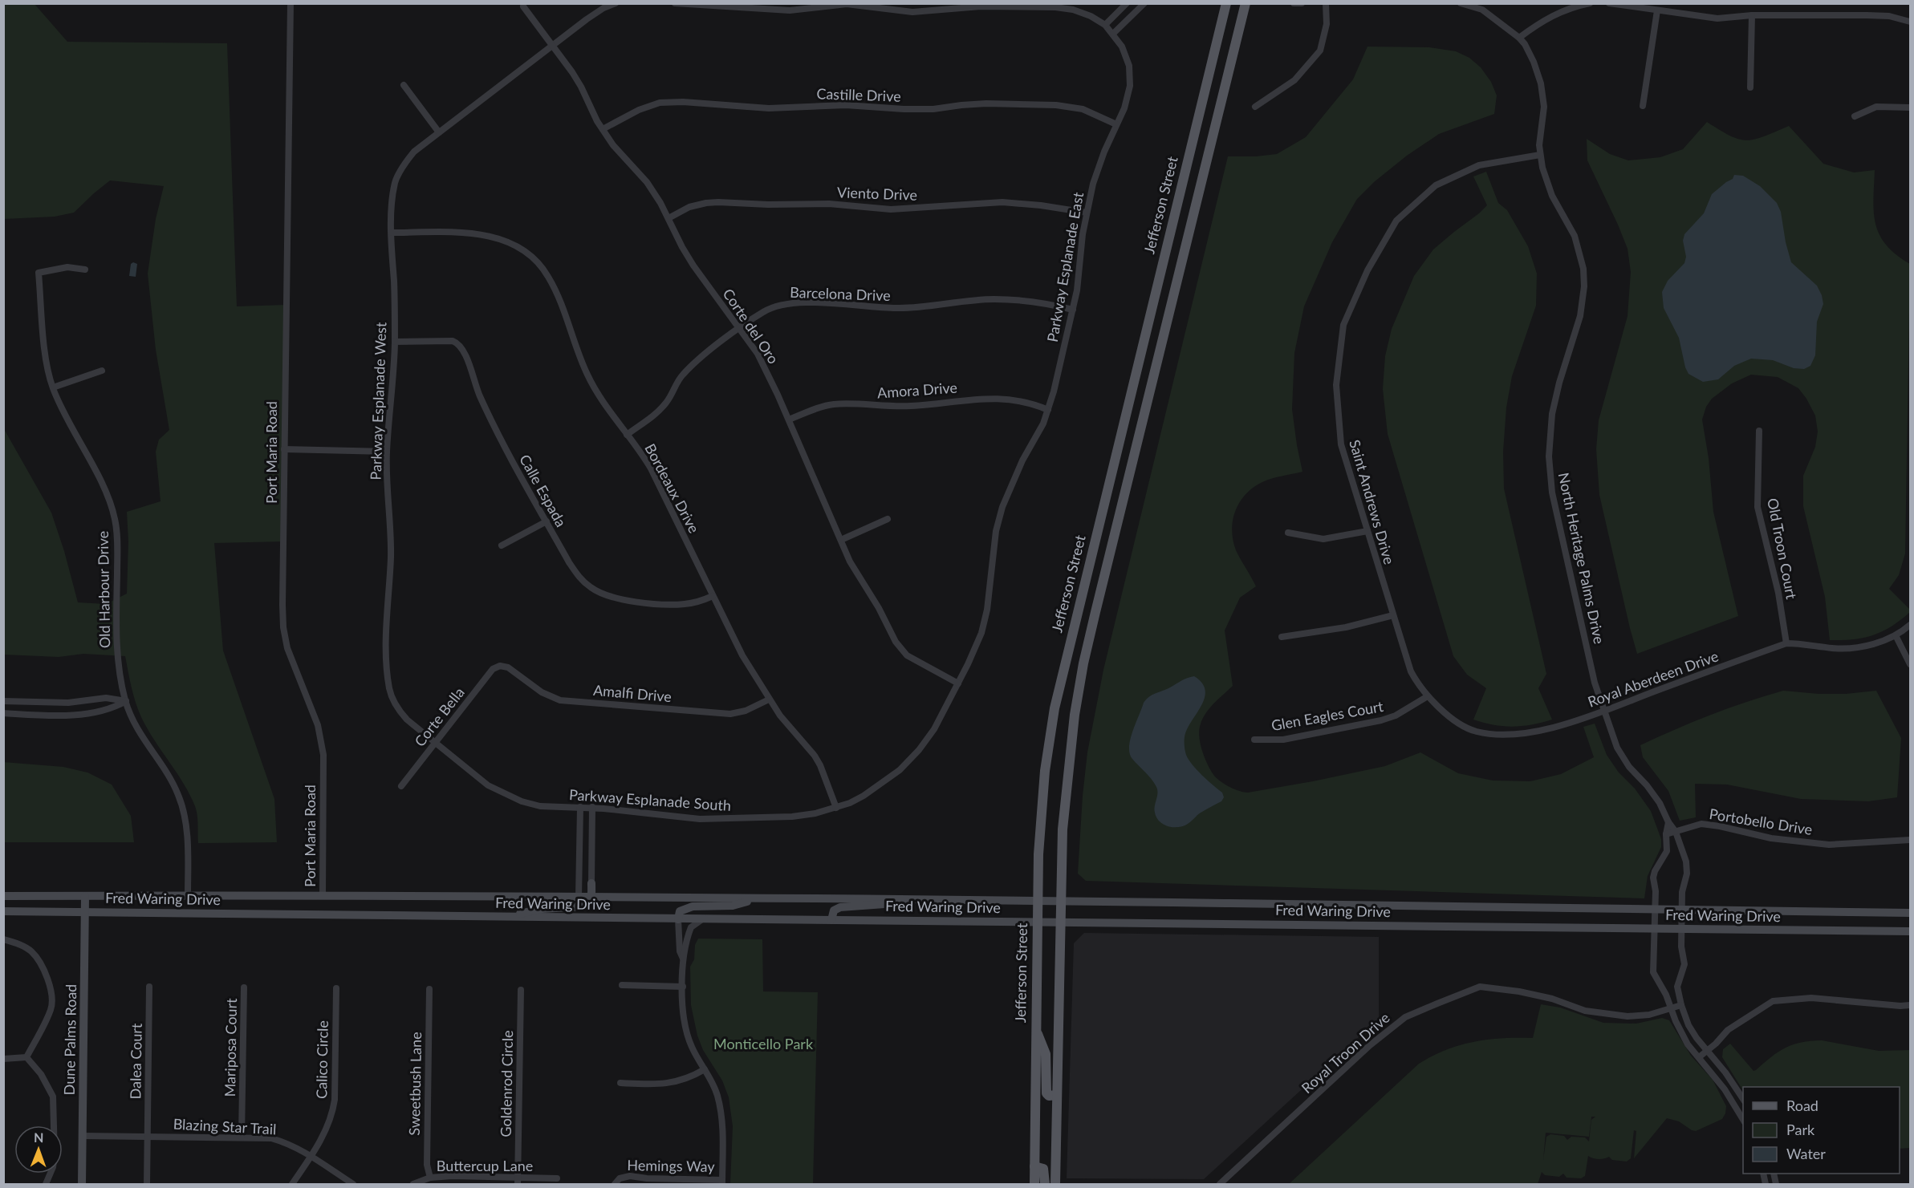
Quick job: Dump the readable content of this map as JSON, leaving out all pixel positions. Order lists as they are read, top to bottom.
{
  "streets": {
    "main road": ["Jefferson Street", "Fred Waring Drive", "Dune Palms Road"],
    "street": [
      "Castille Drive",
      "Viento Drive",
      "Parkway Esplanade East",
      "Barcelona Drive",
      "Corte del Oro",
      "Amora Drive",
      "Parkway Esplanade West",
      "Port Maria Road",
      "Bordeaux Drive",
      "Calle Espada",
      "Saint Andrews Drive",
      "Old Troon Court",
      "North Heritage Palms Drive",
      "Old Harbour Drive",
      "Royal Aberdeen Drive",
      "Amalfi Drive",
      "Glen Eagles Court",
      "Corte Bella",
      "Parkway Esplanade South",
      "Portobello Drive",
      "Mariposa Court",
      "Royal Troon Drive",
      "Calico Circle",
      "Dalea Court",
      "Sweetbush Lane",
      "Goldenrod Circle",
      "Blazing Star Trail",
      "Buttercup Lane",
      "Hemings Way"
    ]
  },
  "crossings": [
    ["Castille Drive", "Parkway Esplanade East"],
    ["Castille Drive", "Corte del Oro"],
    ["Viento Drive", "Parkway Esplanade East"],
    ["Viento Drive", "Corte del Oro"],
    ["Jefferson Street", "Fred Waring Drive"],
    ["Parkway Esplanade East", "Barcelona Drive"],
    ["Parkway Esplanade East", "Corte del Oro"],
    ["Parkway Esplanade East", "Amora Drive"],
    ["Parkway Esplanade East", "Parkway Esplanade South"],
    ["Barcelona Drive", "Corte del Oro"],
    ["Barcelona Drive", "Bordeaux Drive"],
    ["Corte del Oro", "Amora Drive"],
    ["Corte del Oro", "Parkway Esplanade West"],
    ["Parkway Esplanade West", "Bordeaux Drive"],
    ["Parkway Esplanade West", "Calle Espada"],
    ["Parkway Esplanade West", "Corte Bella"],
    ["Parkway Esplanade West", "Parkway Esplanade South"],
    ["Port Maria Road", "Fred Waring Drive"],
    ["Bordeaux Drive", "Calle Espada"],
    ["Bordeaux Drive", "Amalfi Drive"],
    ["Bordeaux Drive", "Parkway Esplanade South"],
    ["Saint Andrews Drive", "North Heritage Palms Drive"],
    ["Saint Andrews Drive", "Royal Aberdeen Drive"],
    ["Saint Andrews Drive", "Glen Eagles Court"],
    ["Old Troon Court", "Royal Aberdeen Drive"],
    ["North Heritage Palms Drive", "Royal Aberdeen Drive"],
    ["North Heritage Palms Drive", "Portobello Drive"],
    ["North Heritage Palms Drive", "Fred Waring Drive"],
    ["North Heritage Palms Drive", "Royal Troon Drive"],
    ["Old Harbour Drive", "Fred Waring Drive"],
    ["Royal Aberdeen Drive", "Glen Eagles Court"],
    ["Amalfi Drive", "Corte Bella"],
    ["Corte Bella", "Parkway Esplanade South"],
    ["Fred Waring Drive", "Dune Palms Road"],
    ["Dune Palms Road", "Blazing Star Trail"],
    ["Mariposa Court", "Blazing Star Trail"],
    ["Calico Circle", "Blazing Star Trail"],
    ["Dalea Court", "Blazing Star Trail"],
    ["Sweetbush Lane", "Buttercup Lane"],
    ["Goldenrod Circle", "Buttercup Lane"]
  ],
  "parks": ["Monticello Park"],
  "legend": ["Road", "Park", "Water"],
  "north": "top"
}
